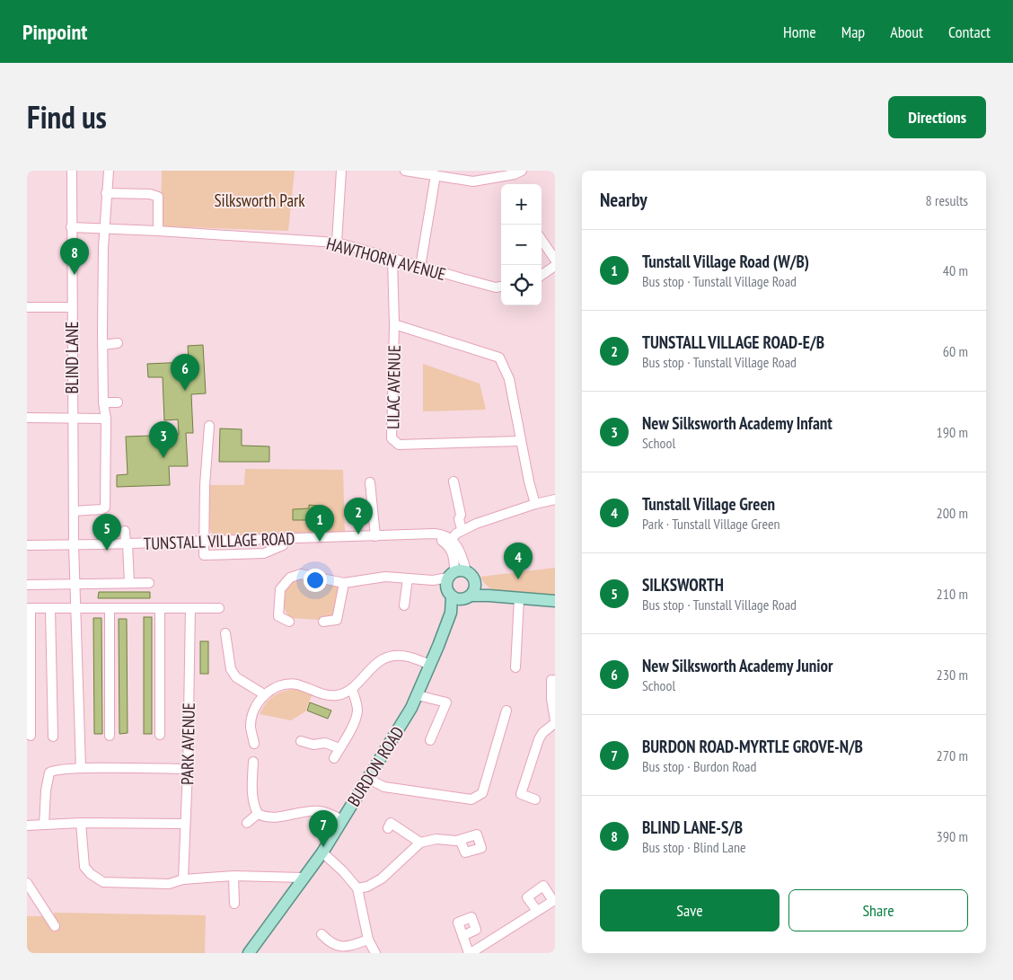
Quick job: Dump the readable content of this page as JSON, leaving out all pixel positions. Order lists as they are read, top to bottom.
{
  "streets": {
    "main road": ["BURDON ROAD"],
    "street": [
      "HAWTHORN AVENUE",
      "BLIND LANE",
      "LILAC AVENUE",
      "TUNSTALL VILLAGE ROAD",
      "PARK AVENUE"
    ]
  },
  "crossings": [
    ["HAWTHORN AVENUE", "BLIND LANE"],
    ["HAWTHORN AVENUE", "LILAC AVENUE"],
    ["BLIND LANE", "TUNSTALL VILLAGE ROAD"]
  ],
  "parks": ["Silksworth Park"],
  "page": {
    "header": "Pinpoint",
    "nav": [
      "Home",
      "Map",
      "About",
      "Contact"
    ],
    "title": "Find us",
    "buttons": [
      "Directions",
      ["Save", "Share"]
    ],
    "heading": ["Nearby", "8 results"],
    "map_buttons": ["+", "−"],
    "list": [
      {
        "mark": "1",
        "name": "Tunstall Village Road (W/B)",
        "note": "Bus stop · Tunstall Village Road",
        "value": "40 m"
      },
      {
        "mark": "2",
        "name": "TUNSTALL VILLAGE ROAD-E/B",
        "note": "Bus stop · Tunstall Village Road",
        "value": "60 m"
      },
      {
        "mark": "3",
        "name": "New Silksworth Academy Infant",
        "note": "School",
        "value": "190 m"
      },
      {
        "mark": "4",
        "name": "Tunstall Village Green",
        "note": "Park · Tunstall Village Green",
        "value": "200 m"
      },
      {
        "mark": "5",
        "name": "SILKSWORTH",
        "note": "Bus stop · Tunstall Village Road",
        "value": "210 m"
      },
      {
        "mark": "6",
        "name": "New Silksworth Academy Junior",
        "note": "School",
        "value": "230 m"
      },
      {
        "mark": "7",
        "name": "BURDON ROAD-MYRTLE GROVE-N/B",
        "note": "Bus stop · Burdon Road",
        "value": "270 m"
      },
      {
        "mark": "8",
        "name": "BLIND LANE-S/B",
        "note": "Bus stop · Blind Lane",
        "value": "390 m"
      }
    ],
    "pins": [
      "8",
      "6",
      "3",
      "2",
      "1",
      "5",
      "4",
      "7"
    ]
  }
}
